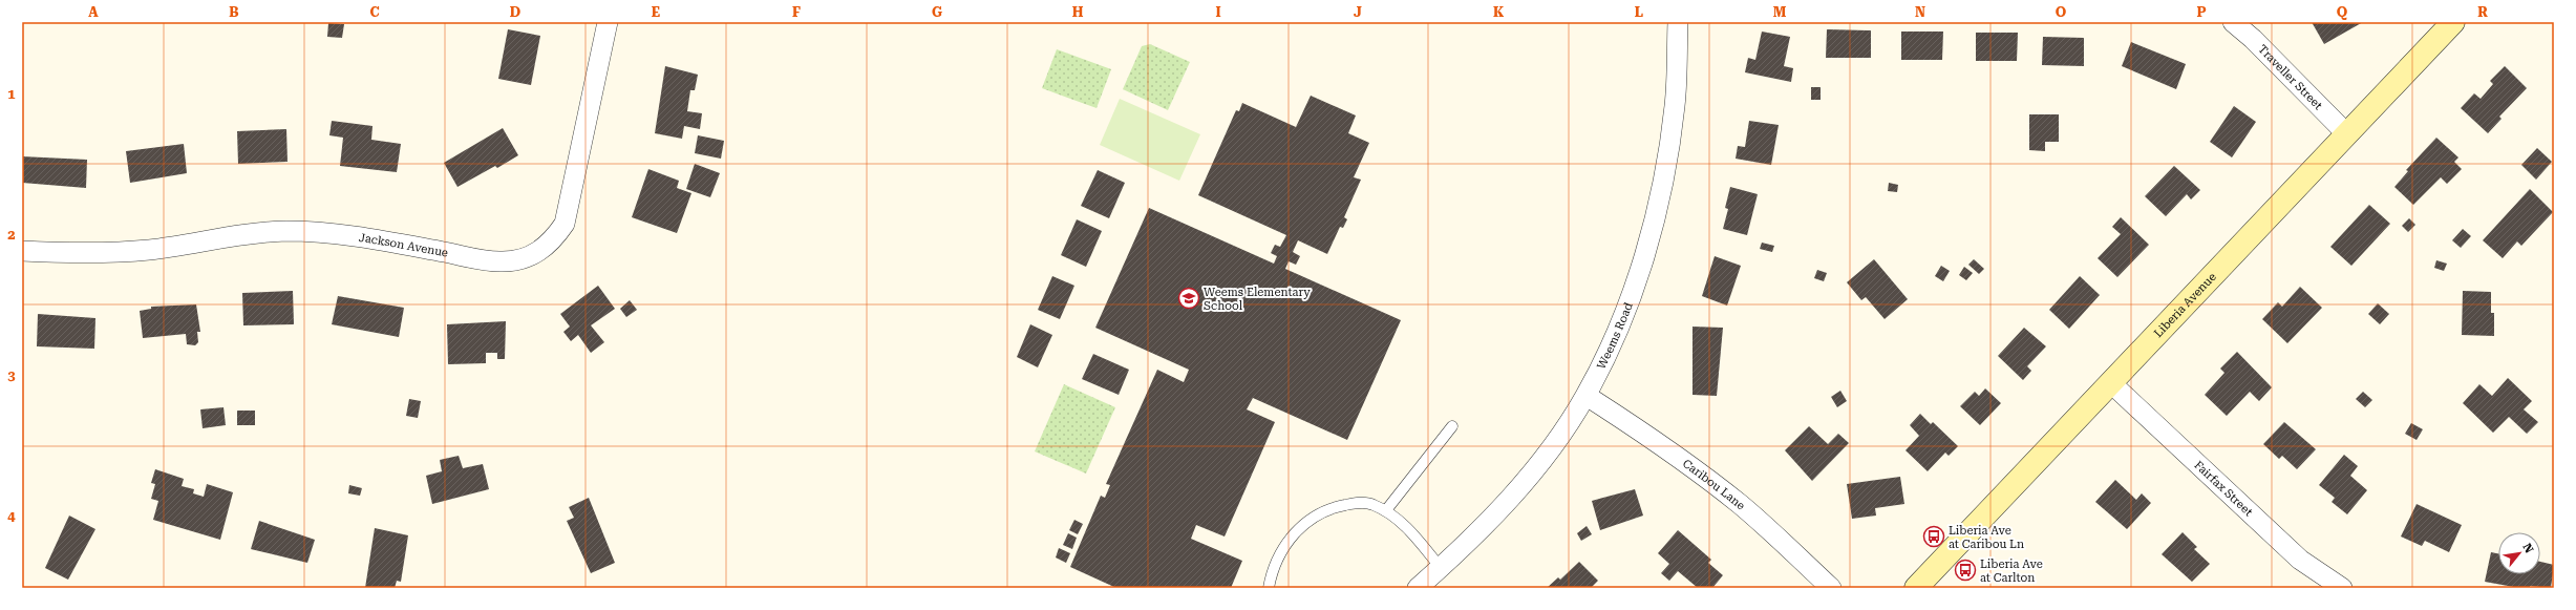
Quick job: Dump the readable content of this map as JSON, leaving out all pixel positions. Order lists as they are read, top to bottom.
{
  "streets": {
    "main road": ["Liberia Avenue"],
    "street": [
      "Traveller Street",
      "Jackson Avenue",
      "Weems Road",
      "Caribou Lane",
      "Fairfax Street"
    ]
  },
  "crossings": [
    ["Traveller Street", "Liberia Avenue"],
    ["Liberia Avenue", "Fairfax Street"],
    ["Weems Road", "Caribou Lane"]
  ],
  "places": {
    "school or university": ["Weems Elementary School"],
    "bus stop": ["Liberia Ave at Caribou Ln", "Liberia Ave at Carlton"]
  },
  "north": "top right",
  "grid": {
    "columns": [
      "A",
      "B",
      "C",
      "D",
      "E",
      "F",
      "G",
      "H",
      "I",
      "J",
      "K",
      "L",
      "M",
      "N",
      "O",
      "P",
      "Q",
      "R"
    ],
    "rows": [
      "1",
      "2",
      "3",
      "4"
    ]
  }
}
